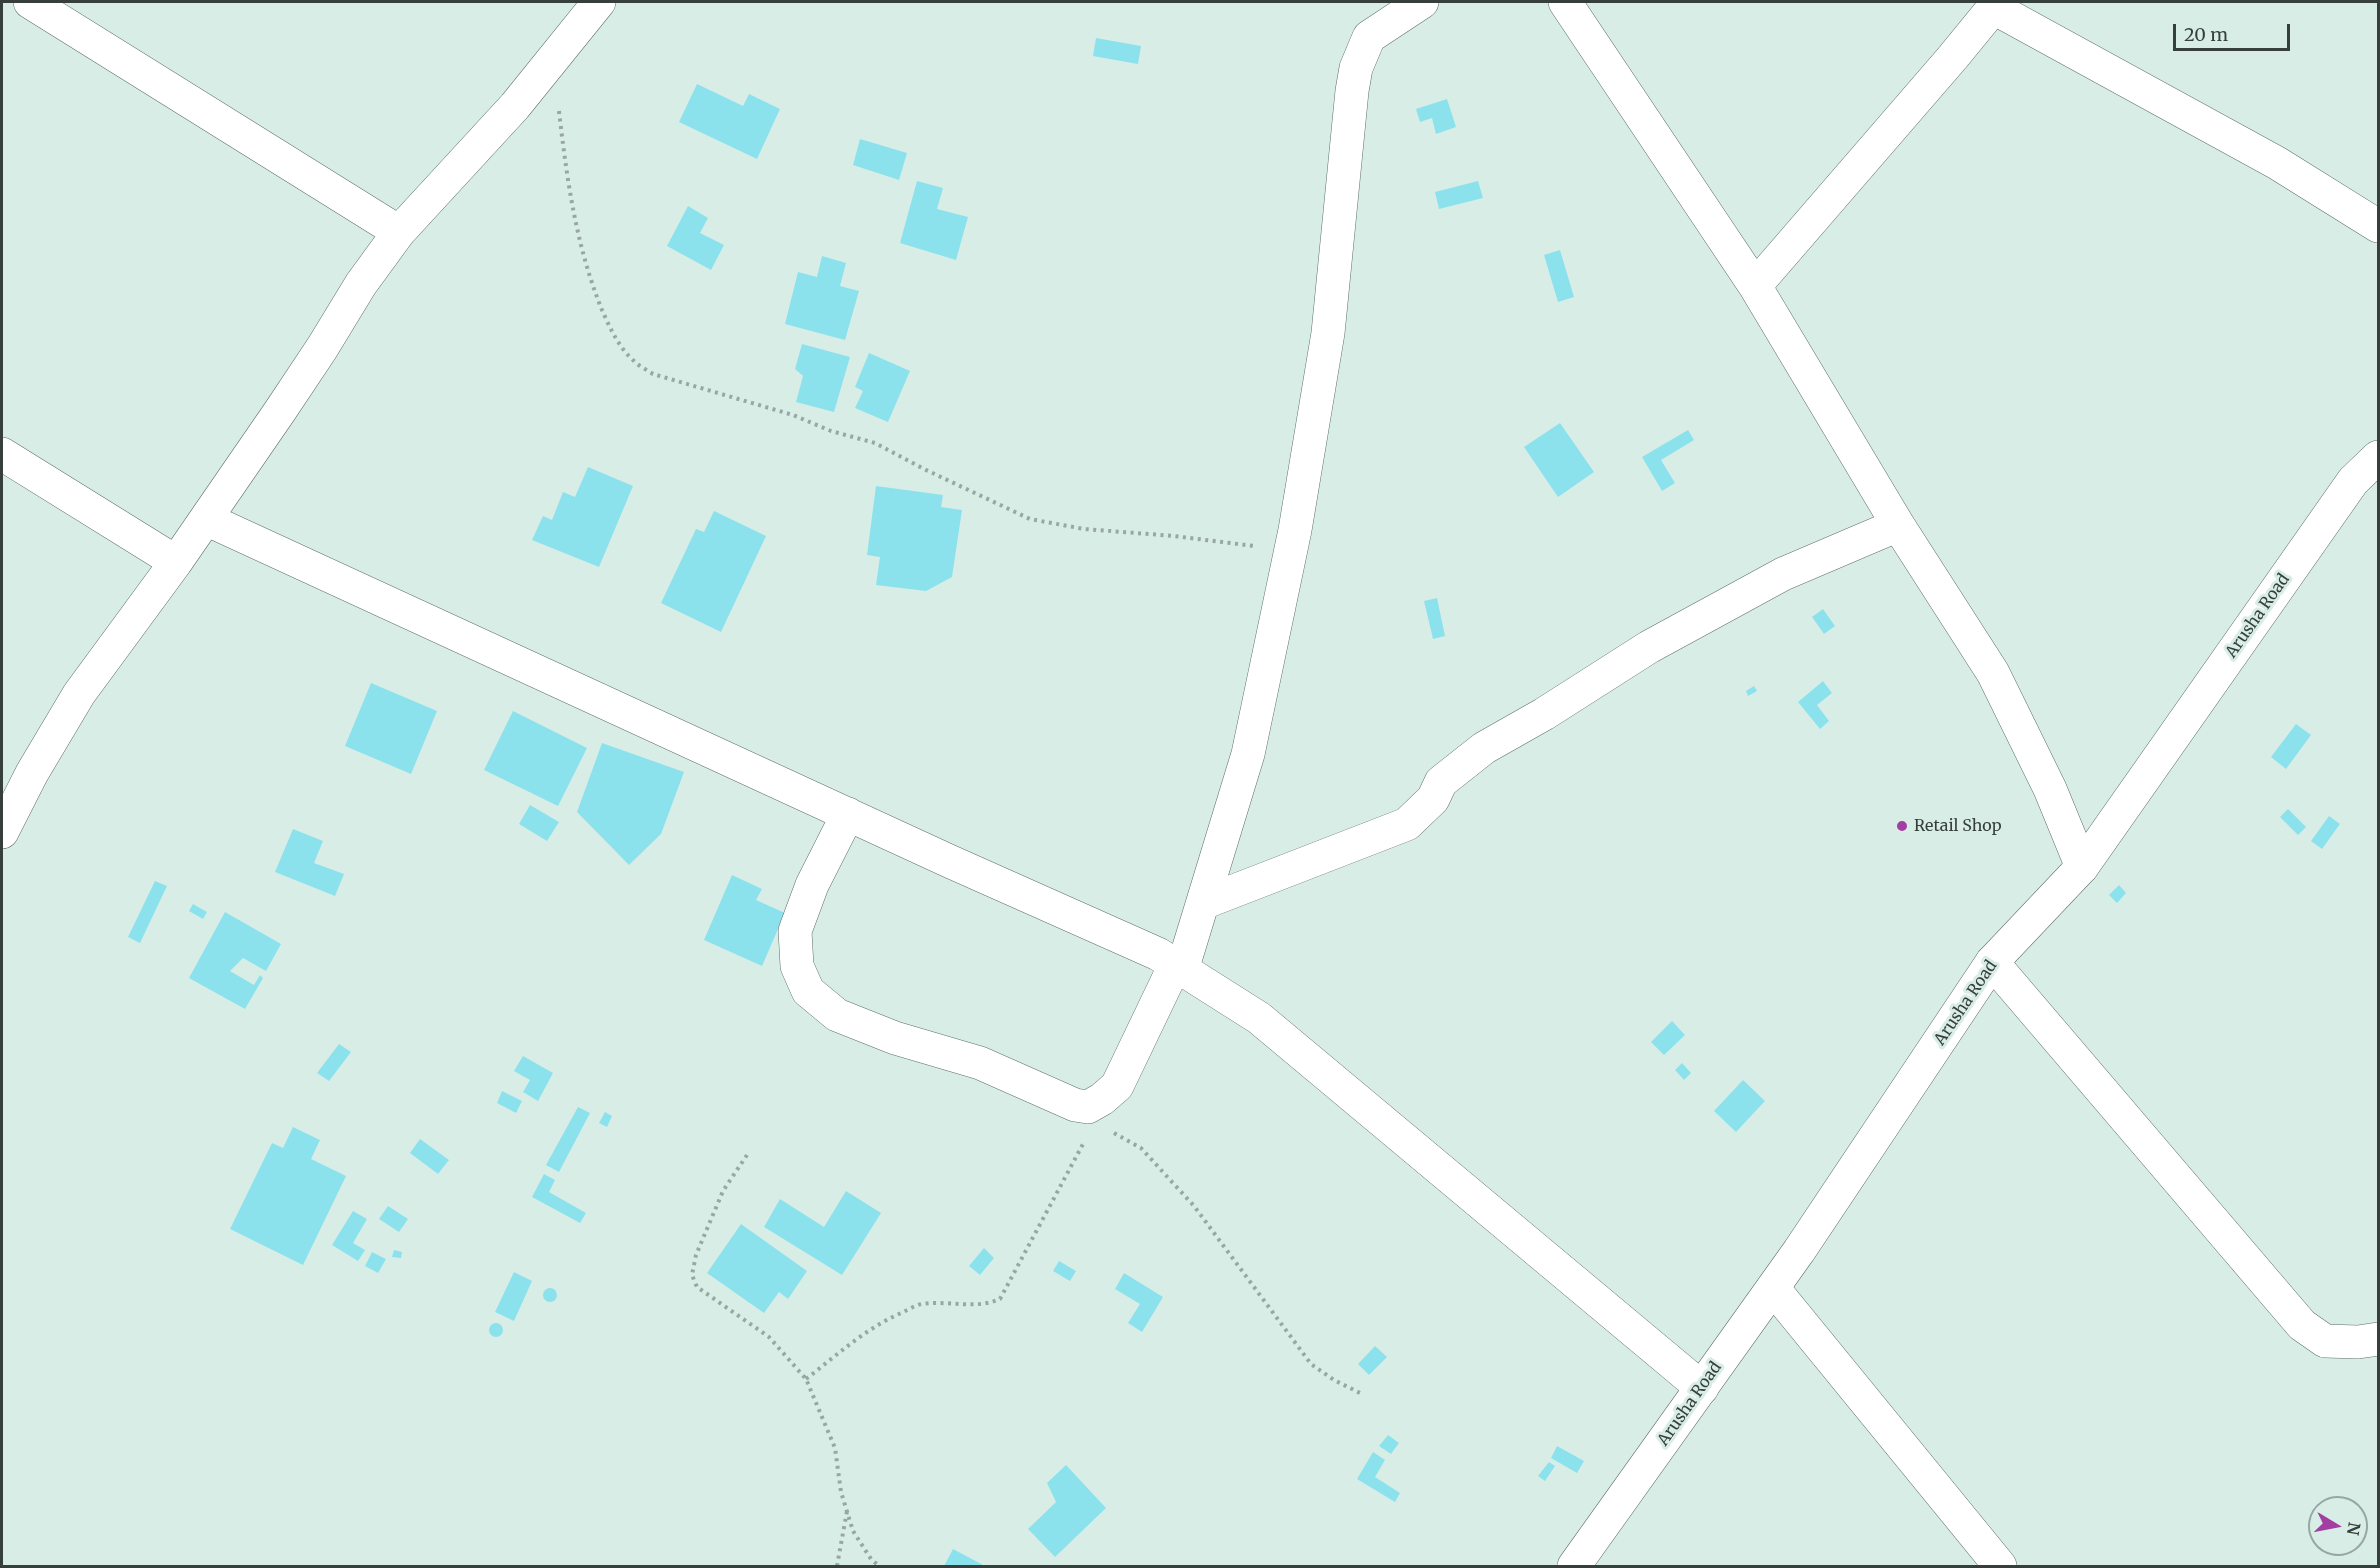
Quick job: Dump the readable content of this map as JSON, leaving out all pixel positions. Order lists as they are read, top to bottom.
{
  "streets": {
    "street": ["Arusha Road"]
  },
  "places": ["Retail Shop"],
  "scale_bar": "20 m",
  "north": "right"
}
